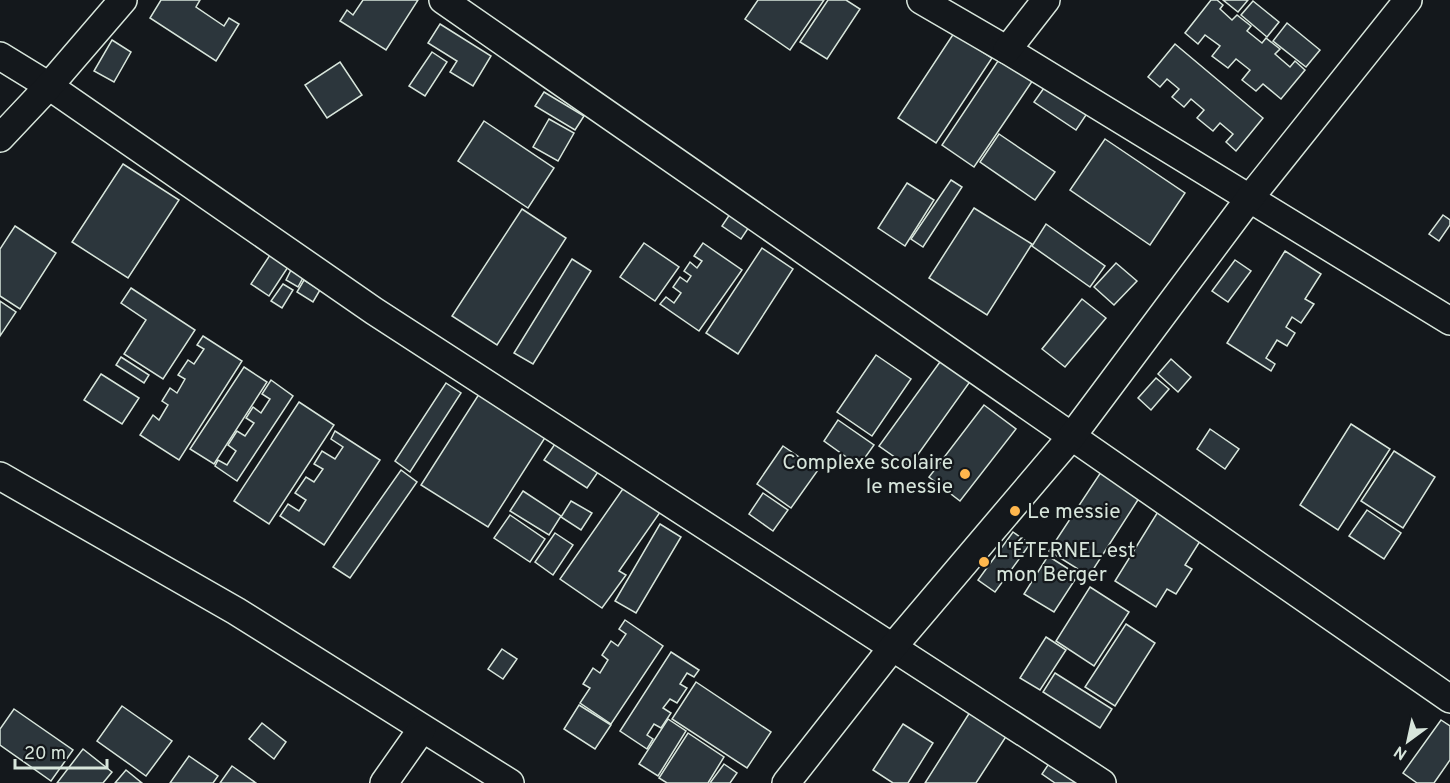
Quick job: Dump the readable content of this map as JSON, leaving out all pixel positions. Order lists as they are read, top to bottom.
{
  "places": ["Complexe scolaire le messie", "Le messie", "L'ÉTERNEL est mon Berger"],
  "scale_bar": "20 m",
  "north": "bottom left"
}
